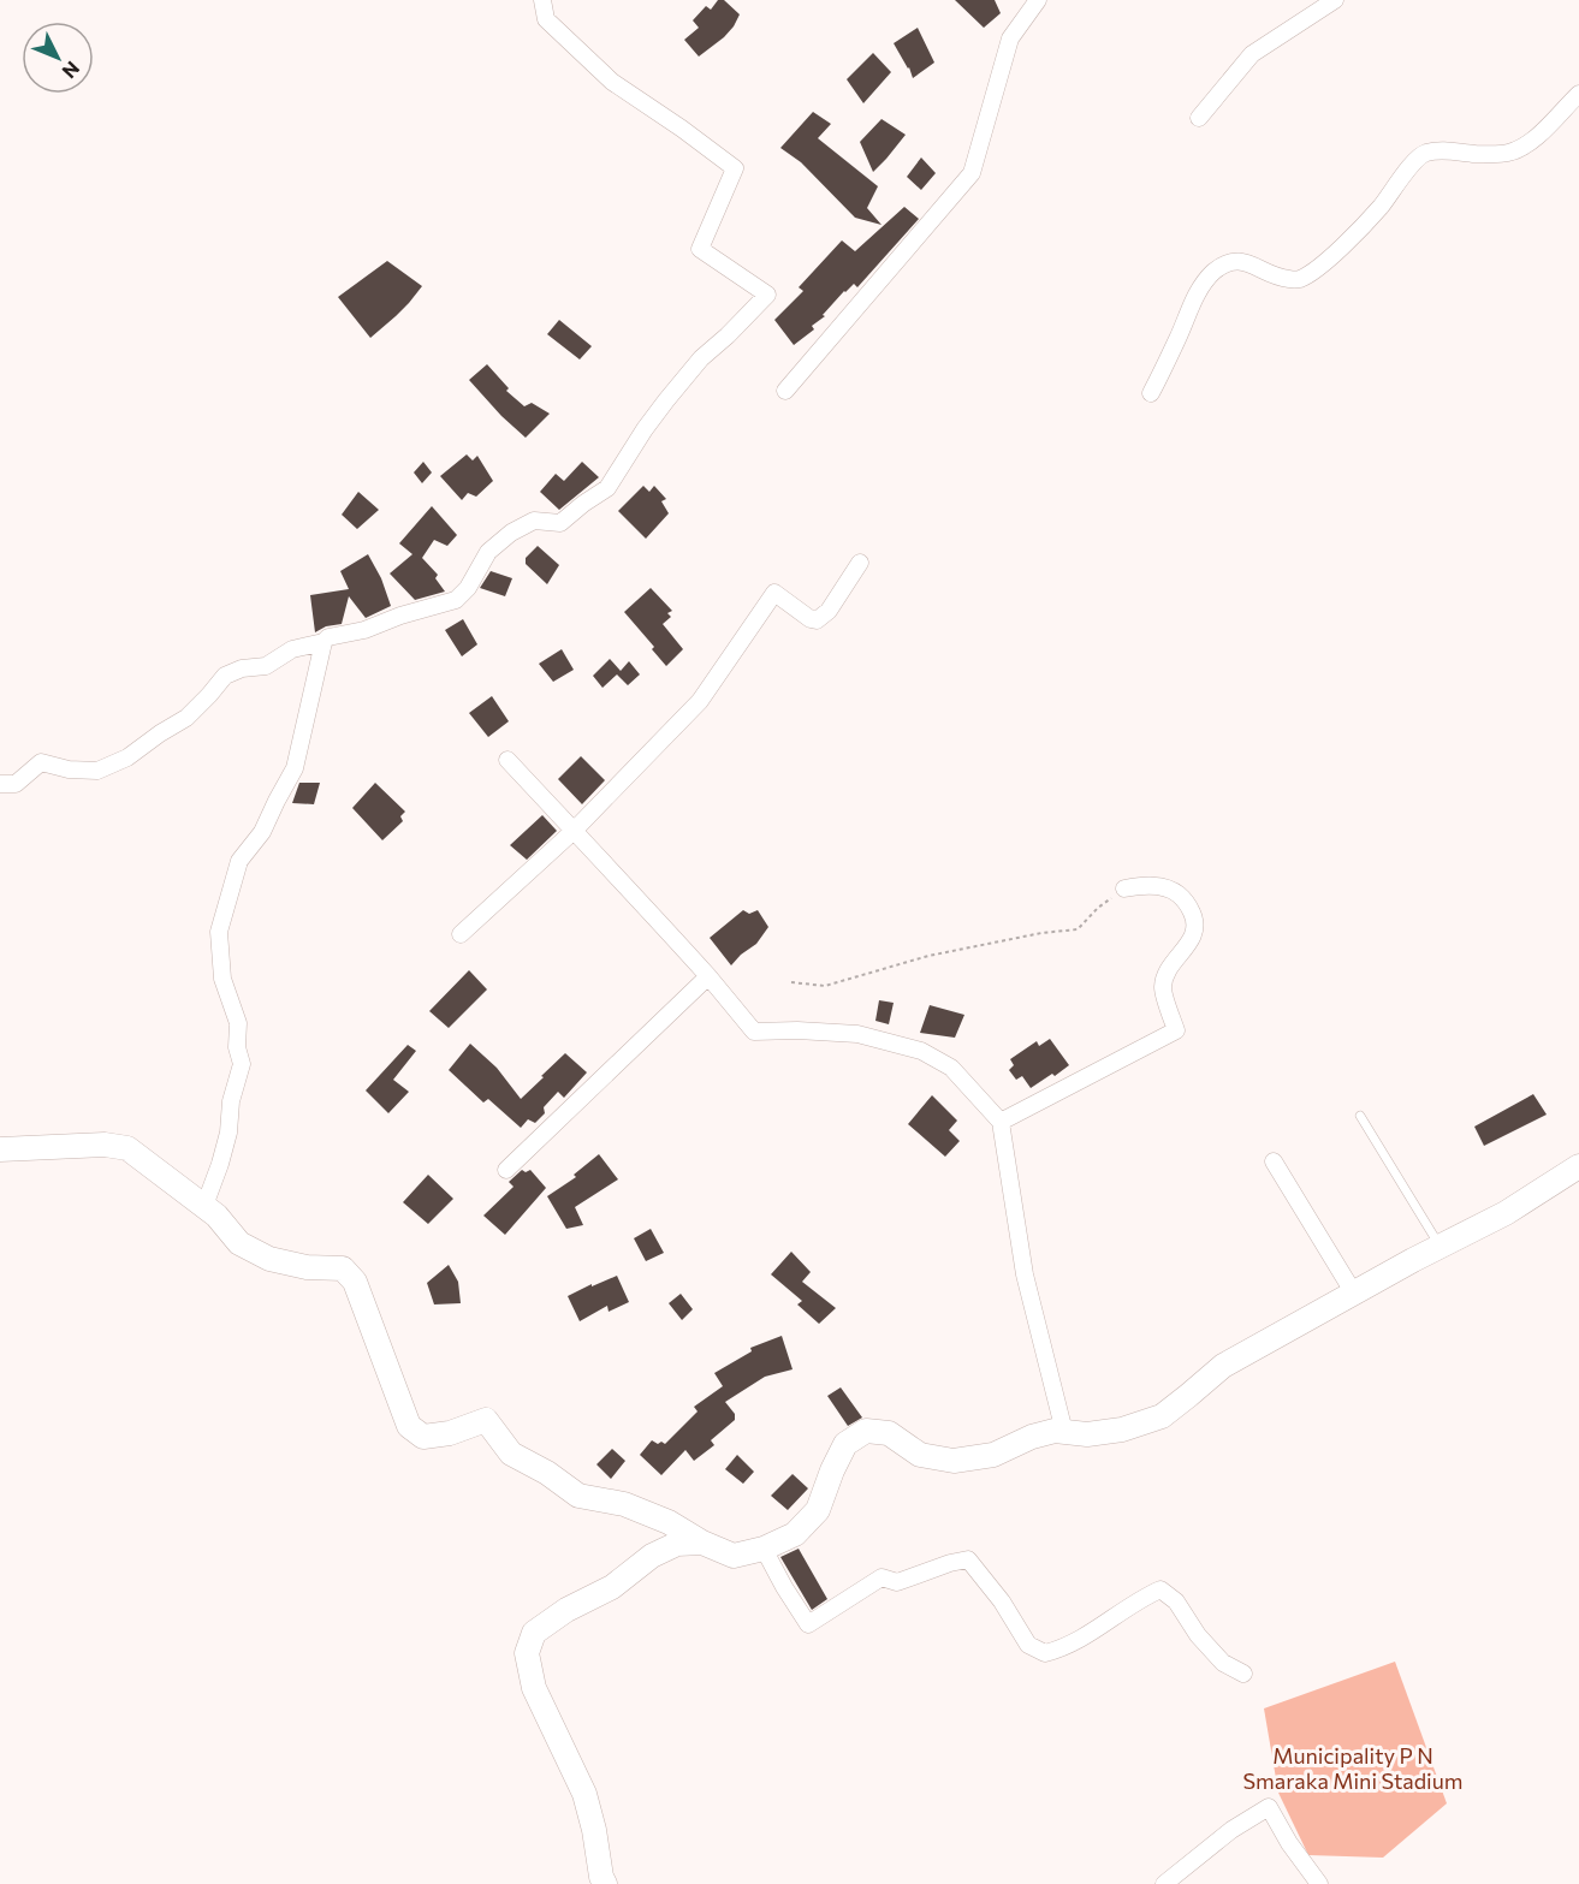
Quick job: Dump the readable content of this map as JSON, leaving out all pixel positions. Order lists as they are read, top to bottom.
{
  "parks": ["Municipality P N Smaraka Mini Stadium"],
  "north": "bottom right"
}
